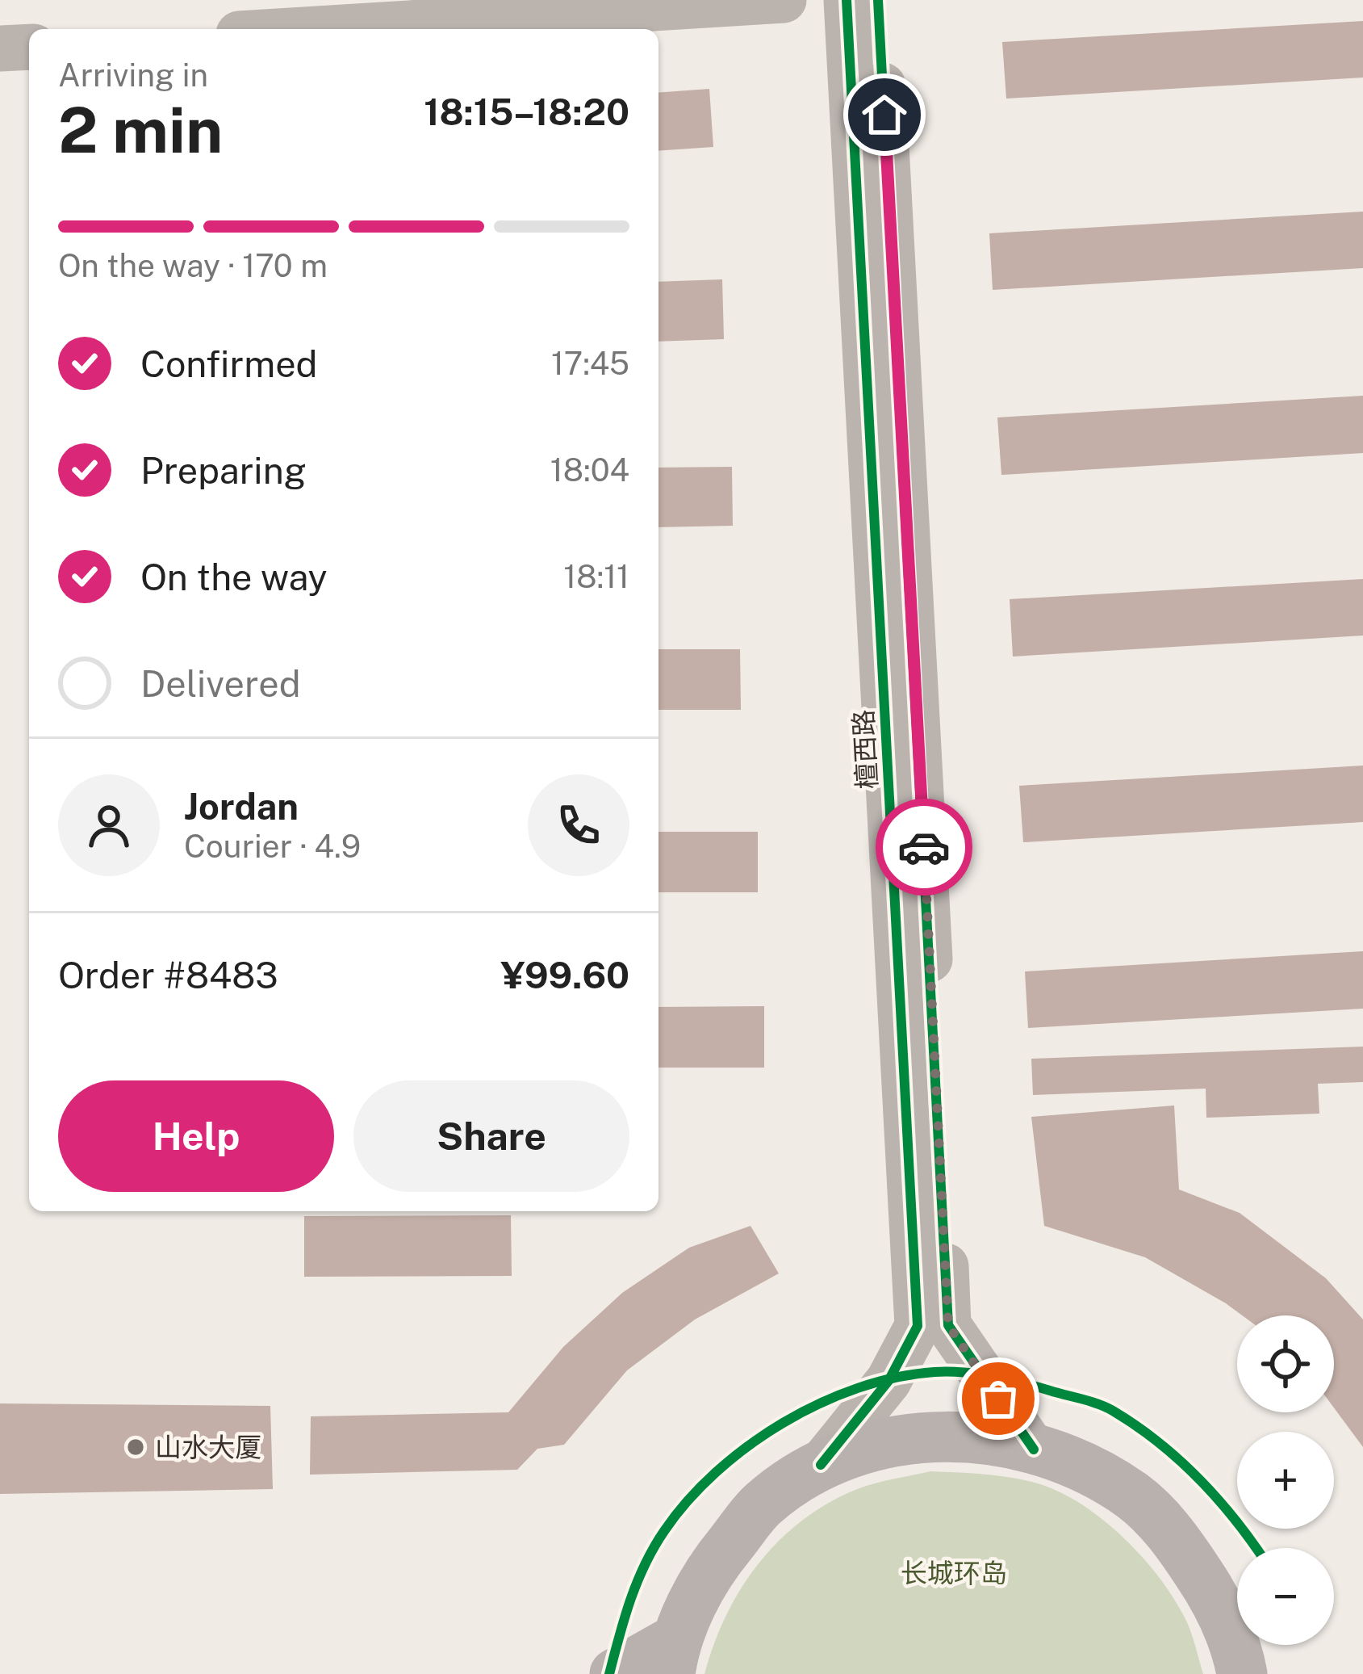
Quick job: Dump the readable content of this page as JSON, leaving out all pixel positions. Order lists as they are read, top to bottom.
{
  "streets": {
    "main road": ["檀西路"]
  },
  "parks": ["长城环岛"],
  "places": ["山水大厦"],
  "page": {
    "heading": ["2 min", "Arriving in", "18:15–18:20"],
    "panel": [
      "Jordan",
      "Courier · 4.9",
      "Order #8483",
      "¥99.60"
    ],
    "bar": "On the way · 170 m",
    "list": [
      ["Confirmed", "17:45"],
      ["Preparing", "18:04"],
      ["On the way", "18:11"],
      "Delivered"
    ],
    "buttons": ["Help", "Share"],
    "map_buttons": ["+", "−"]
  }
}
